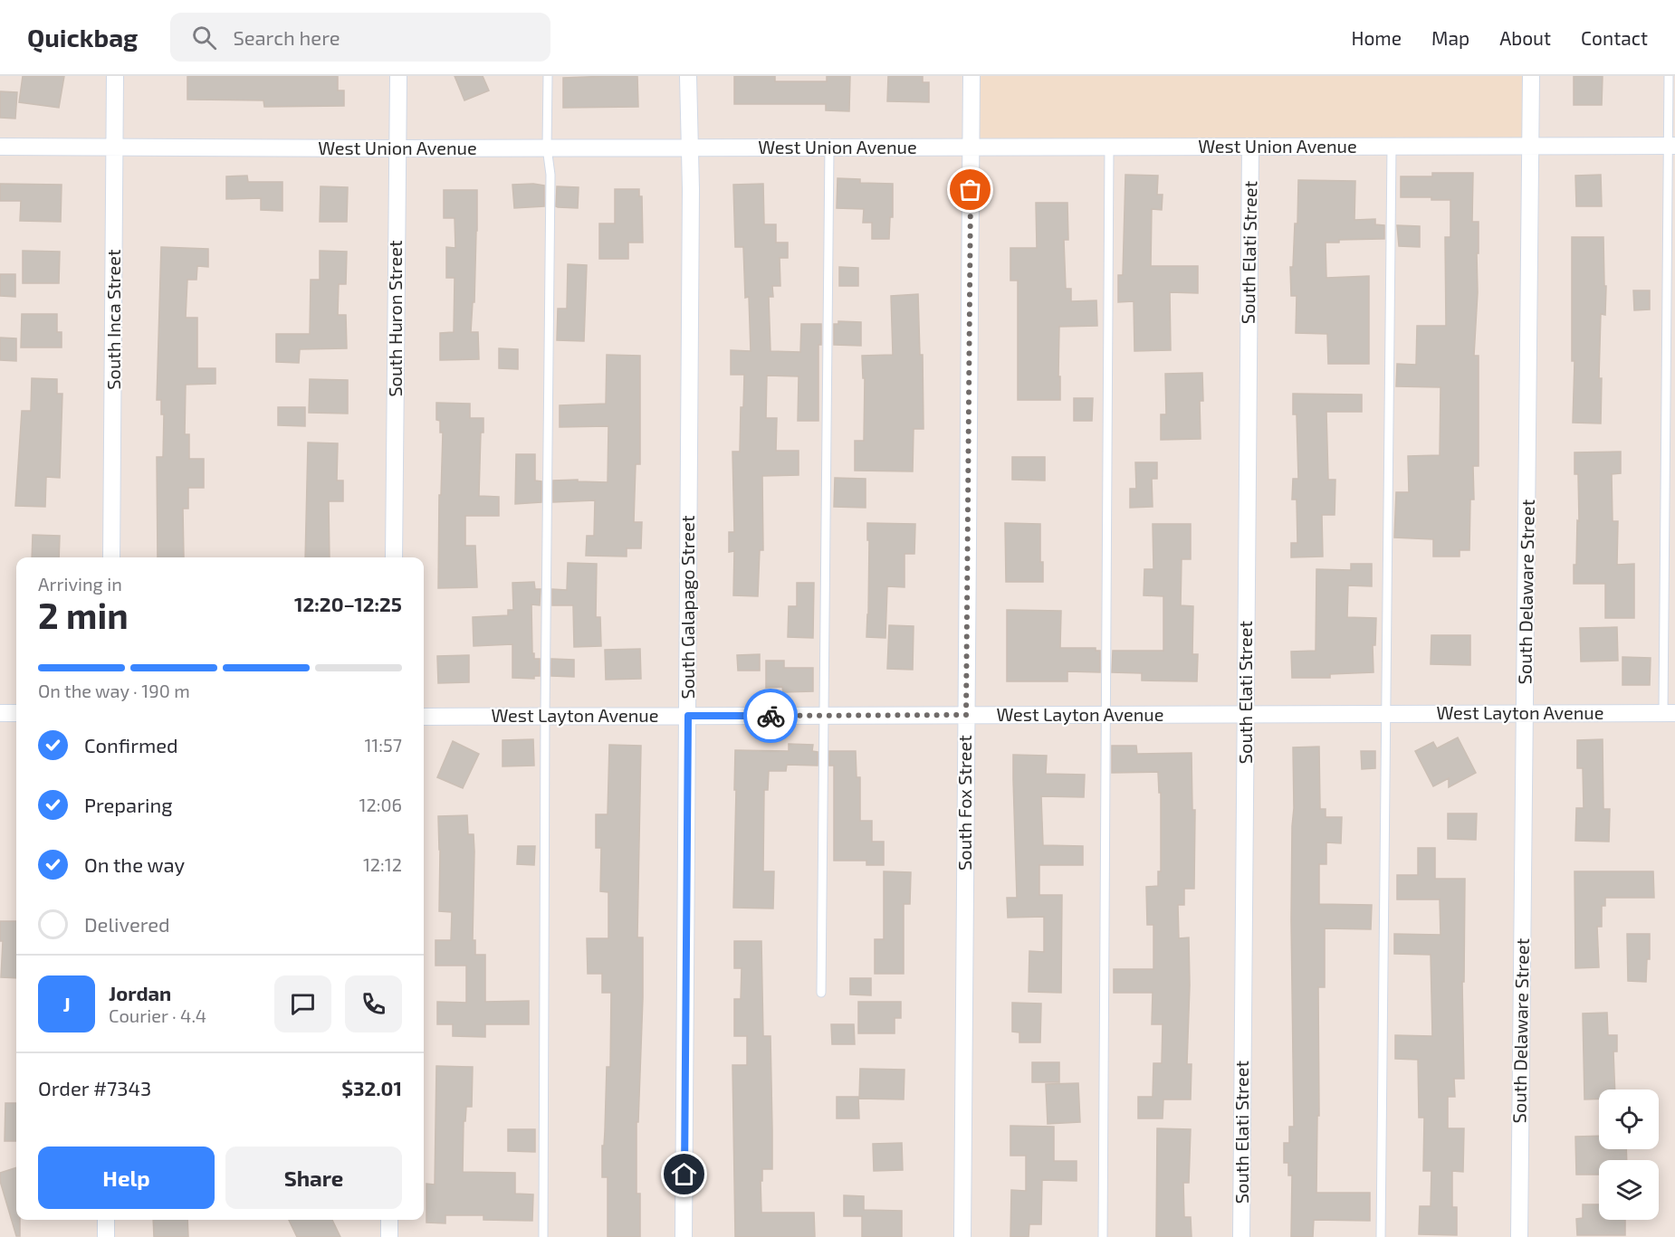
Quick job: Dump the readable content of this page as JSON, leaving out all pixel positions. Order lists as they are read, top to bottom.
{
  "streets": {
    "street": [
      "West Union Avenue",
      "South Elati Street",
      "South Huron Street",
      "South Inca Street",
      "South Delaware Street",
      "South Galapago Street",
      "West Layton Avenue",
      "South Fox Street"
    ]
  },
  "crossings": [
    ["West Union Avenue", "South Elati Street"],
    ["West Union Avenue", "South Huron Street"],
    ["West Union Avenue", "South Inca Street"],
    ["West Union Avenue", "South Delaware Street"],
    ["West Union Avenue", "South Galapago Street"],
    ["West Union Avenue", "South Fox Street"],
    ["South Elati Street", "West Layton Avenue"],
    ["South Delaware Street", "West Layton Avenue"],
    ["South Galapago Street", "West Layton Avenue"],
    ["West Layton Avenue", "South Fox Street"]
  ],
  "page": {
    "header": "Quickbag",
    "search": "Search here",
    "nav": [
      "Home",
      "Map",
      "About",
      "Contact"
    ],
    "heading": ["2 min", "Arriving in", "12:20–12:25"],
    "panel": [
      "Jordan",
      "Courier · 4.4",
      "Order #7343",
      "$32.01"
    ],
    "bar": "On the way · 190 m",
    "list": [
      ["Confirmed", "11:57"],
      ["Preparing", "12:06"],
      ["On the way", "12:12"],
      "Delivered"
    ],
    "round": "J",
    "buttons": ["Help", "Share"]
  }
}
